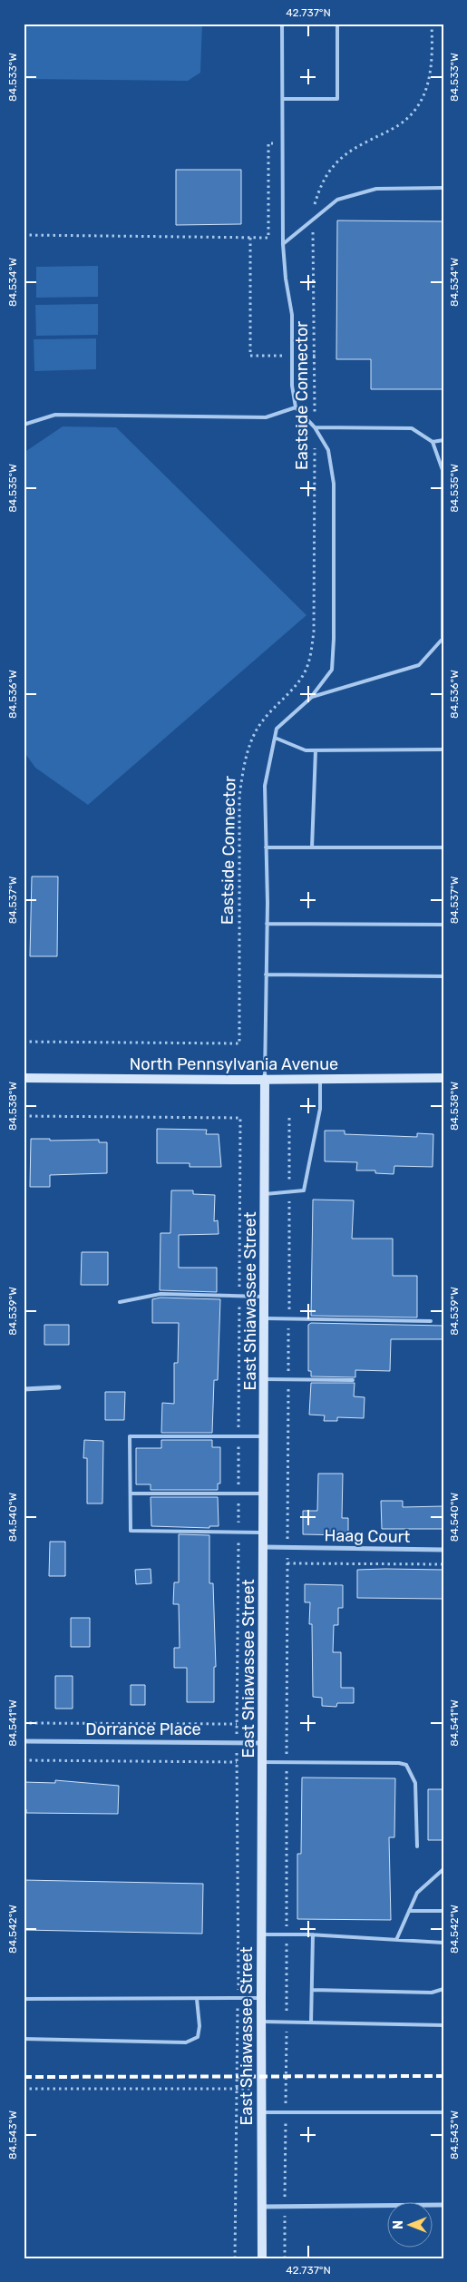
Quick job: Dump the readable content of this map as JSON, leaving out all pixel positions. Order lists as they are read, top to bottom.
{
  "streets": {
    "street": [
      "North Pennsylvania Avenue",
      "East Shiawassee Street",
      "Haag Court",
      "Dorrance Place"
    ],
    "path": ["Eastside Connector"]
  },
  "crossings": [
    ["North Pennsylvania Avenue", "East Shiawassee Street"],
    ["East Shiawassee Street", "Haag Court"],
    ["East Shiawassee Street", "Dorrance Place"]
  ],
  "north": "left",
  "coordinates": [
    "42.737°N",
    "84.533°W",
    "84.534°W",
    "84.535°W",
    "84.536°W",
    "84.537°W",
    "84.538°W",
    "84.539°W",
    "84.540°W",
    "84.541°W",
    "84.542°W",
    "84.543°W"
  ]
}
